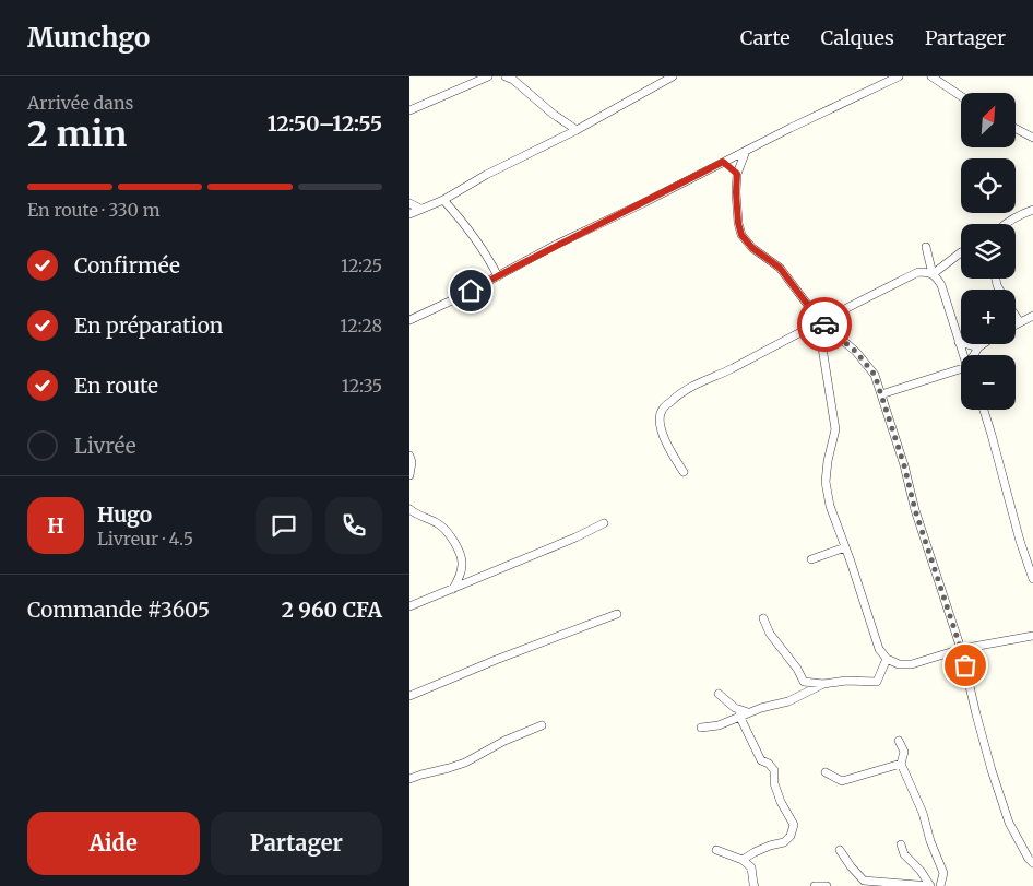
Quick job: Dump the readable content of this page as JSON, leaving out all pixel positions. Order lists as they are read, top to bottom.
{
  "north": "top right",
  "page": {
    "header": "Munchgo",
    "nav": ["Carte", "Calques", "Partager"],
    "heading": ["2 min", "Arrivée dans", "12:50–12:55"],
    "panel": [
      "Hugo",
      "Livreur · 4.5",
      "Commande #3605",
      "2 960 CFA"
    ],
    "map_buttons": ["+", "−"],
    "bar": "En route · 330 m",
    "list": [
      ["Confirmée", "12:25"],
      ["En préparation", "12:28"],
      ["En route", "12:35"],
      "Livrée"
    ],
    "round": "H",
    "buttons": ["Aide", "Partager"]
  }
}
